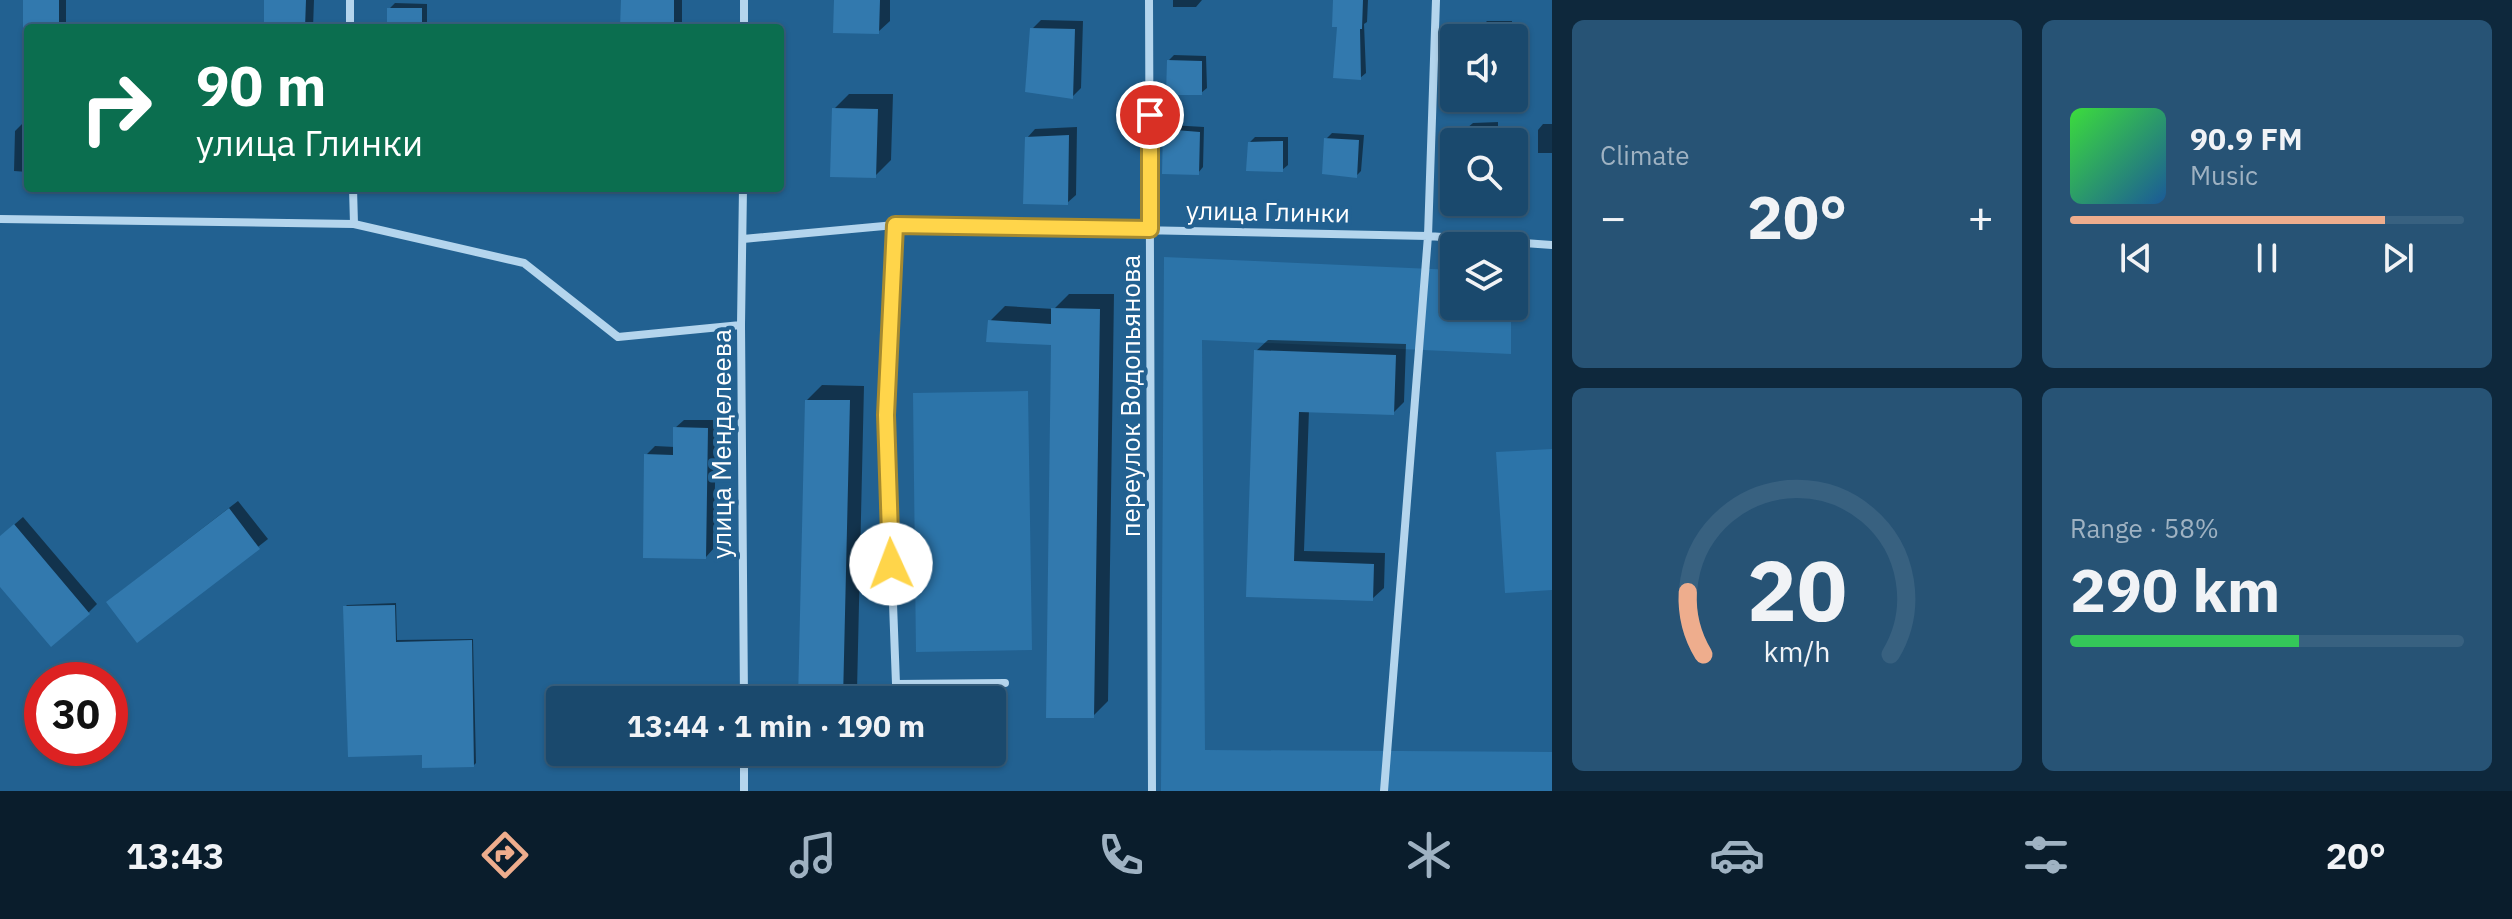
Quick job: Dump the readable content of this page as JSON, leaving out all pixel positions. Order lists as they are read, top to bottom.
{
  "streets": {
    "street": ["улица Глинки", "переулок Водопьянова", "улица Менделеева"]
  },
  "crossings": [
    ["улица Глинки", "переулок Водопьянова"],
    ["улица Глинки", "улица Менделеева"]
  ],
  "page": {
    "tile": [
      "Climate",
      ["Range · 58%", "290 km"]
    ],
    "turn": ["90 m", "улица Глинки"],
    "song": ["90.9 FM", "Music"],
    "heat": ["−", "20°", "+"],
    "limit": "30",
    "trip": "13:44 · 1 min · 190 m",
    "tabs": ["13:43", "20°"],
    "gauge": ["20", "km/h"]
  }
}
